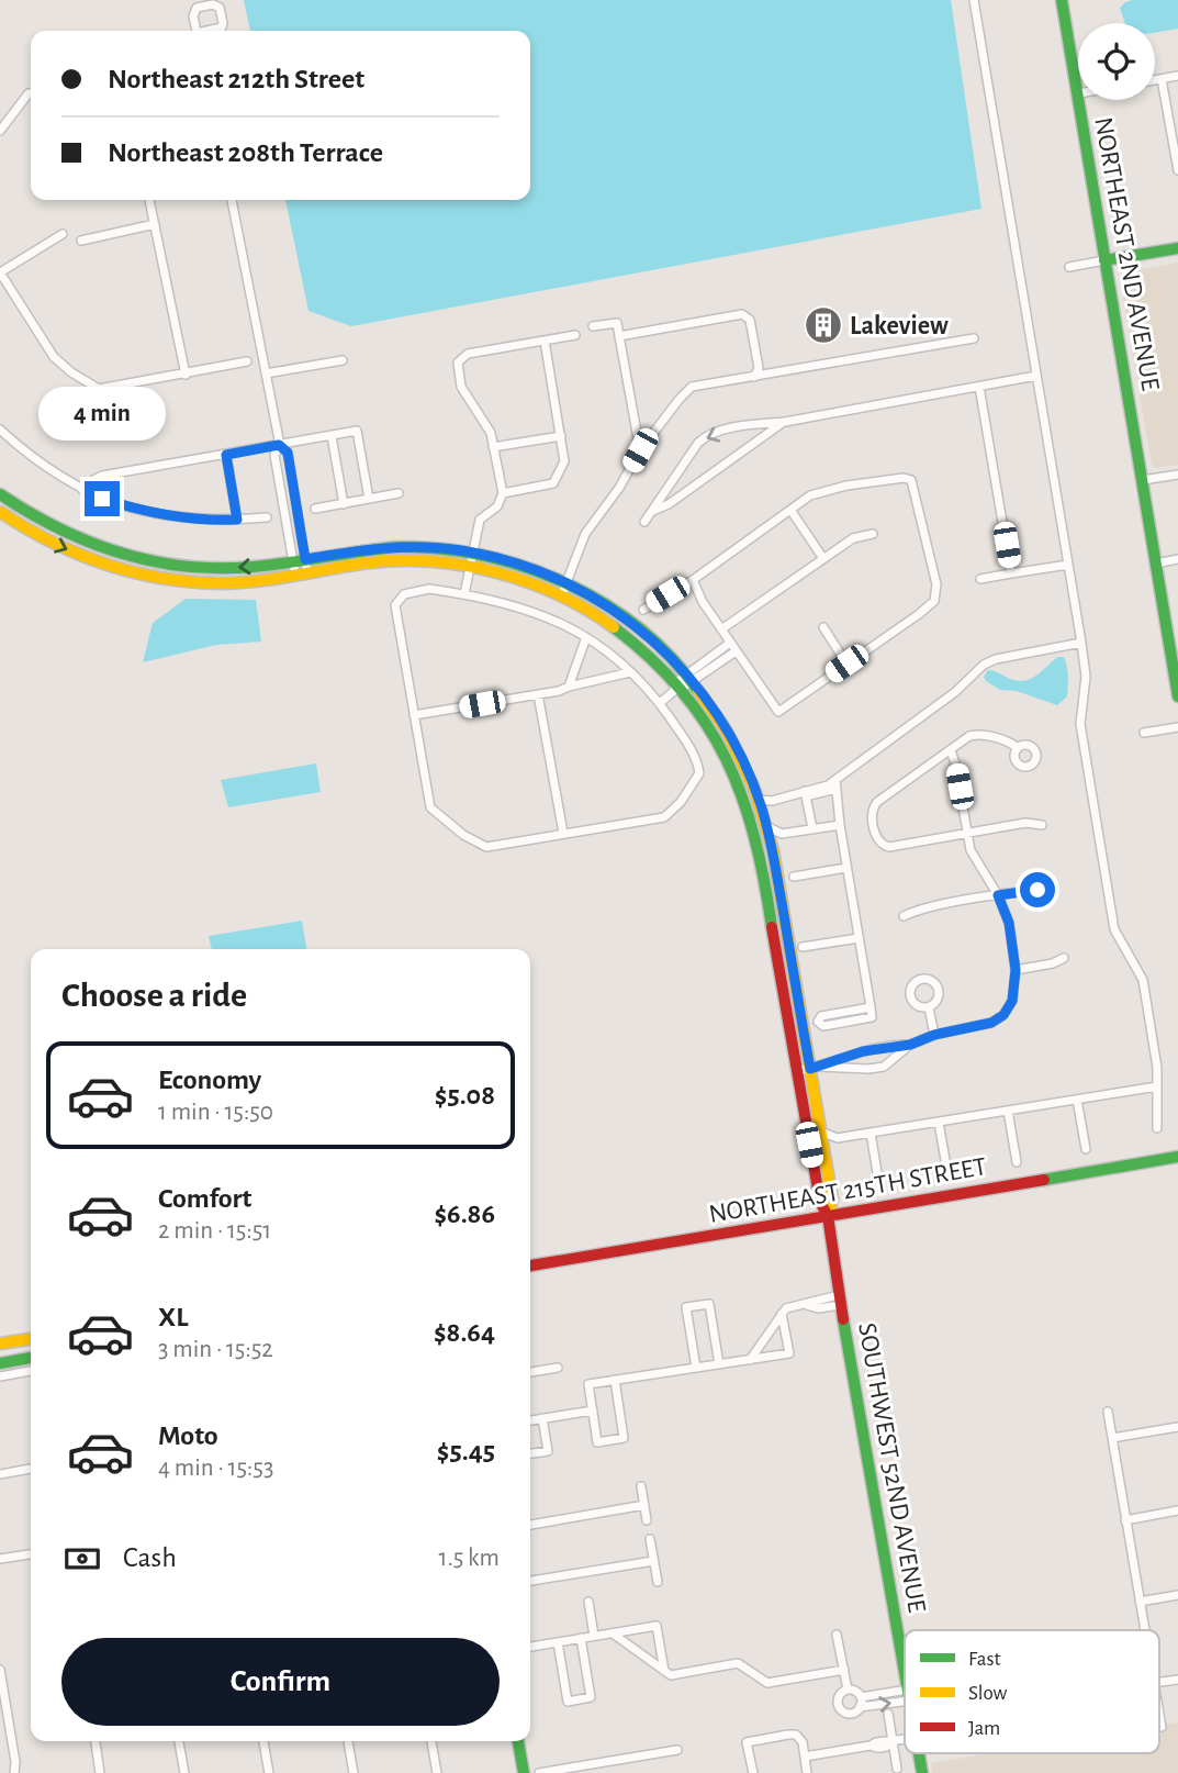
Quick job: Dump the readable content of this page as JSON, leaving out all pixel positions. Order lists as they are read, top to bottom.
{
  "streets": {
    "street": ["NORTHEAST 2ND AVENUE", "NORTHEAST 215TH STREET", "SOUTHWEST 52ND AVENUE"]
  },
  "crossings": [
    ["NORTHEAST 215TH STREET", "SOUTHWEST 52ND AVENUE"]
  ],
  "places": {
    "building": ["Lakeview"]
  },
  "legend": ["Fast", "Slow", "Jam"],
  "page": {
    "banner": ["Northeast 212th Street", "Northeast 208th Terrace"],
    "bubble": "4 min",
    "heading": "Choose a ride",
    "list": [
      {
        "name": "Economy",
        "note": "1 min · 15:50",
        "value": "$5.08"
      },
      {
        "name": "Comfort",
        "note": "2 min · 15:51",
        "value": "$6.86"
      },
      {
        "name": "XL",
        "note": "3 min · 15:52",
        "value": "$8.64"
      },
      {
        "name": "Moto",
        "note": "4 min · 15:53",
        "value": "$5.45"
      }
    ],
    "pay": ["Cash", "1.5 km"],
    "buttons": "Confirm"
  }
}
